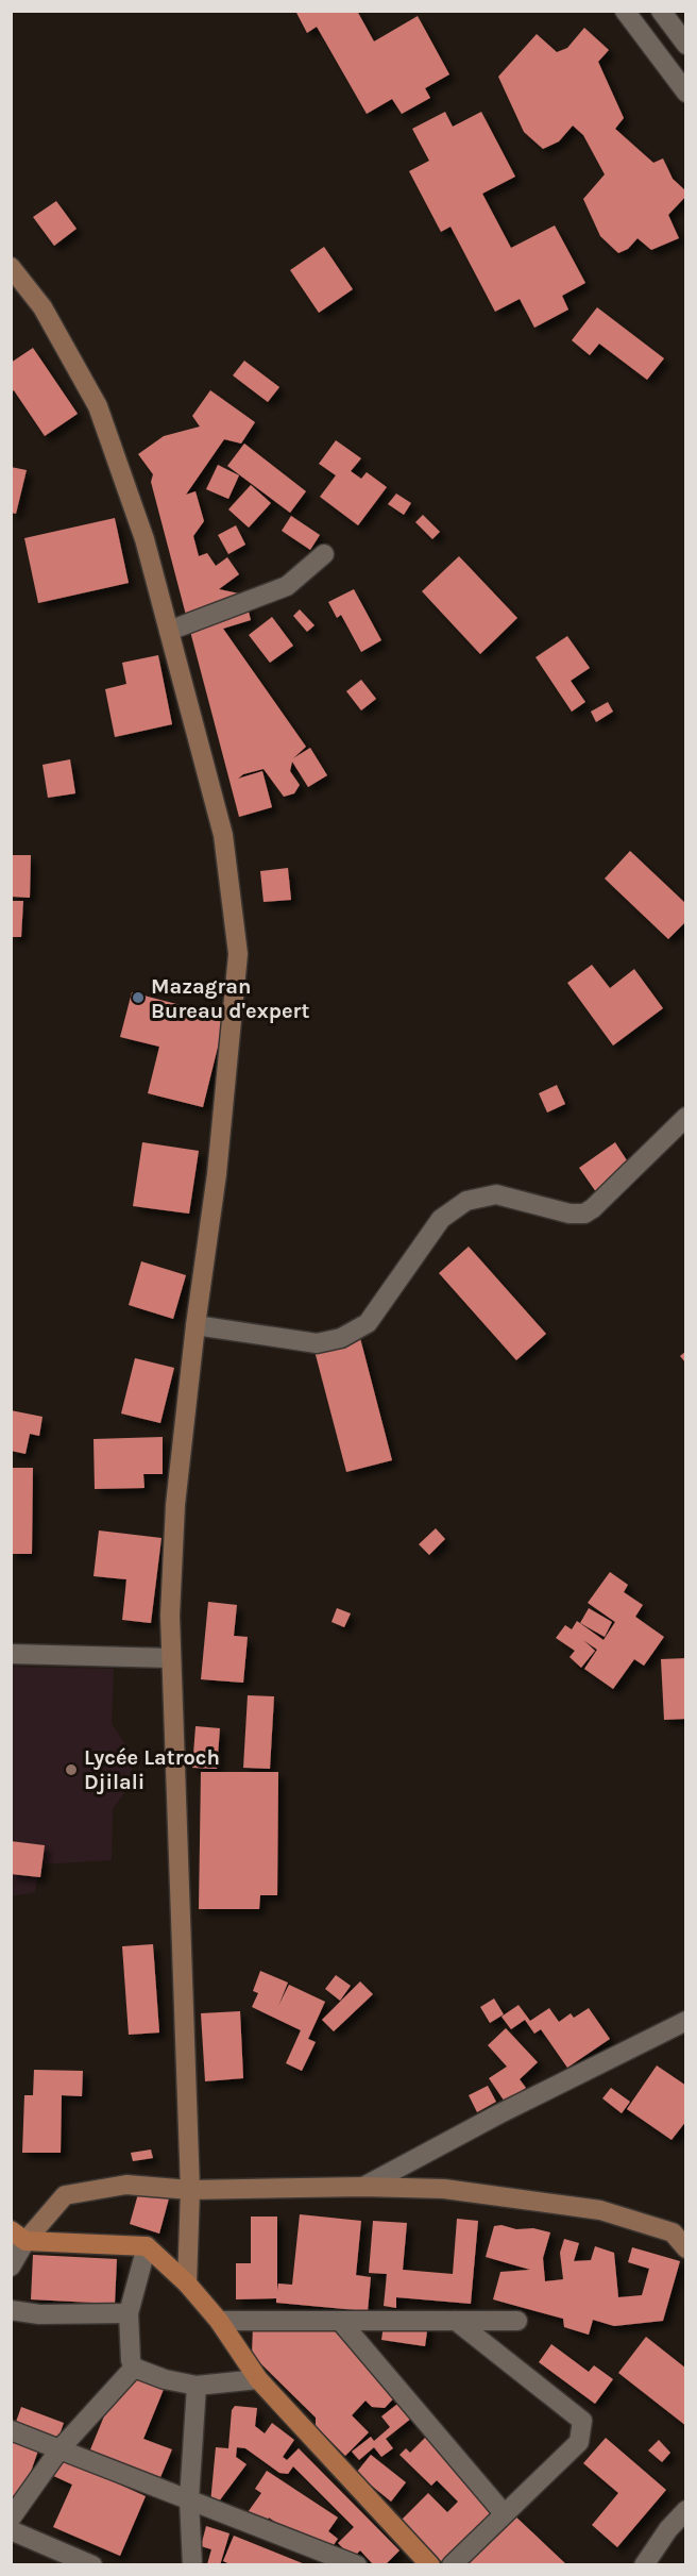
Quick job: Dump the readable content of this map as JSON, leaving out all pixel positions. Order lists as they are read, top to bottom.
{
  "places": ["Mazagran Bureau d'expert", "Lycée Latroch Djilali"]
}
